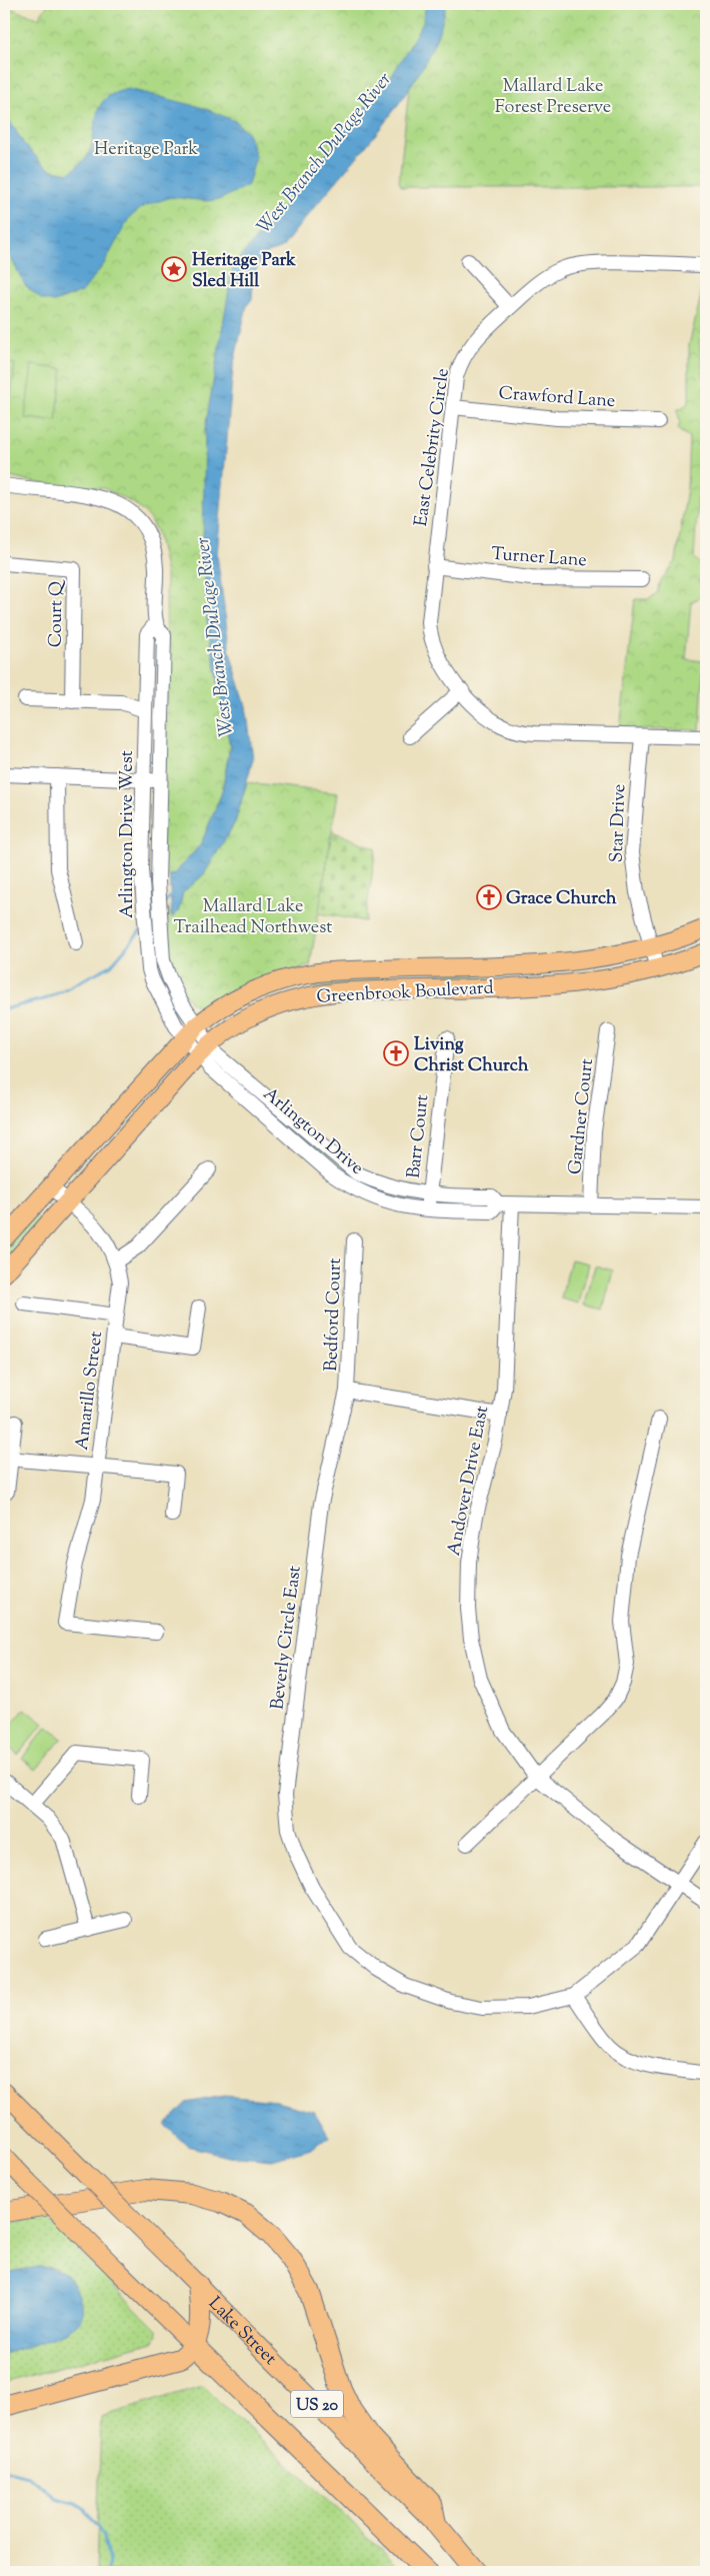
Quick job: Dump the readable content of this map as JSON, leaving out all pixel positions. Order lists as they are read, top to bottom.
{
  "streets": {
    "highway": ["Lake Street", "US 20"],
    "main road": ["Greenbrook Boulevard"],
    "street": [
      "Crawford Lane",
      "East Celebrity Circle",
      "Turner Lane",
      "Court Q",
      "Star Drive",
      "Arlington Drive West",
      "Gardner Court",
      "Arlington Drive",
      "Barr Court",
      "Bedford Court",
      "Amarillo Street",
      "Andover Drive East",
      "Beverly Circle East"
    ]
  },
  "crossings": [
    ["Crawford Lane", "East Celebrity Circle"],
    ["East Celebrity Circle", "Turner Lane"],
    ["East Celebrity Circle", "Star Drive"],
    ["Star Drive", "Greenbrook Boulevard"],
    ["Arlington Drive West", "Greenbrook Boulevard"],
    ["Arlington Drive West", "Arlington Drive"],
    ["Greenbrook Boulevard", "Arlington Drive"],
    ["Greenbrook Boulevard", "Amarillo Street"],
    ["Gardner Court", "Arlington Drive"],
    ["Arlington Drive", "Barr Court"],
    ["Arlington Drive", "Andover Drive East"],
    ["Bedford Court", "Beverly Circle East"]
  ],
  "water": ["West Branch DuPage River"],
  "parks": ["Mallard Lake Forest Preserve", "Heritage Park", "Mallard Lake Trailhead Northwest"],
  "places": {
    "place": ["Heritage Park Sled Hill"],
    "church": ["Grace Church", "Living Christ Church"]
  }
}
